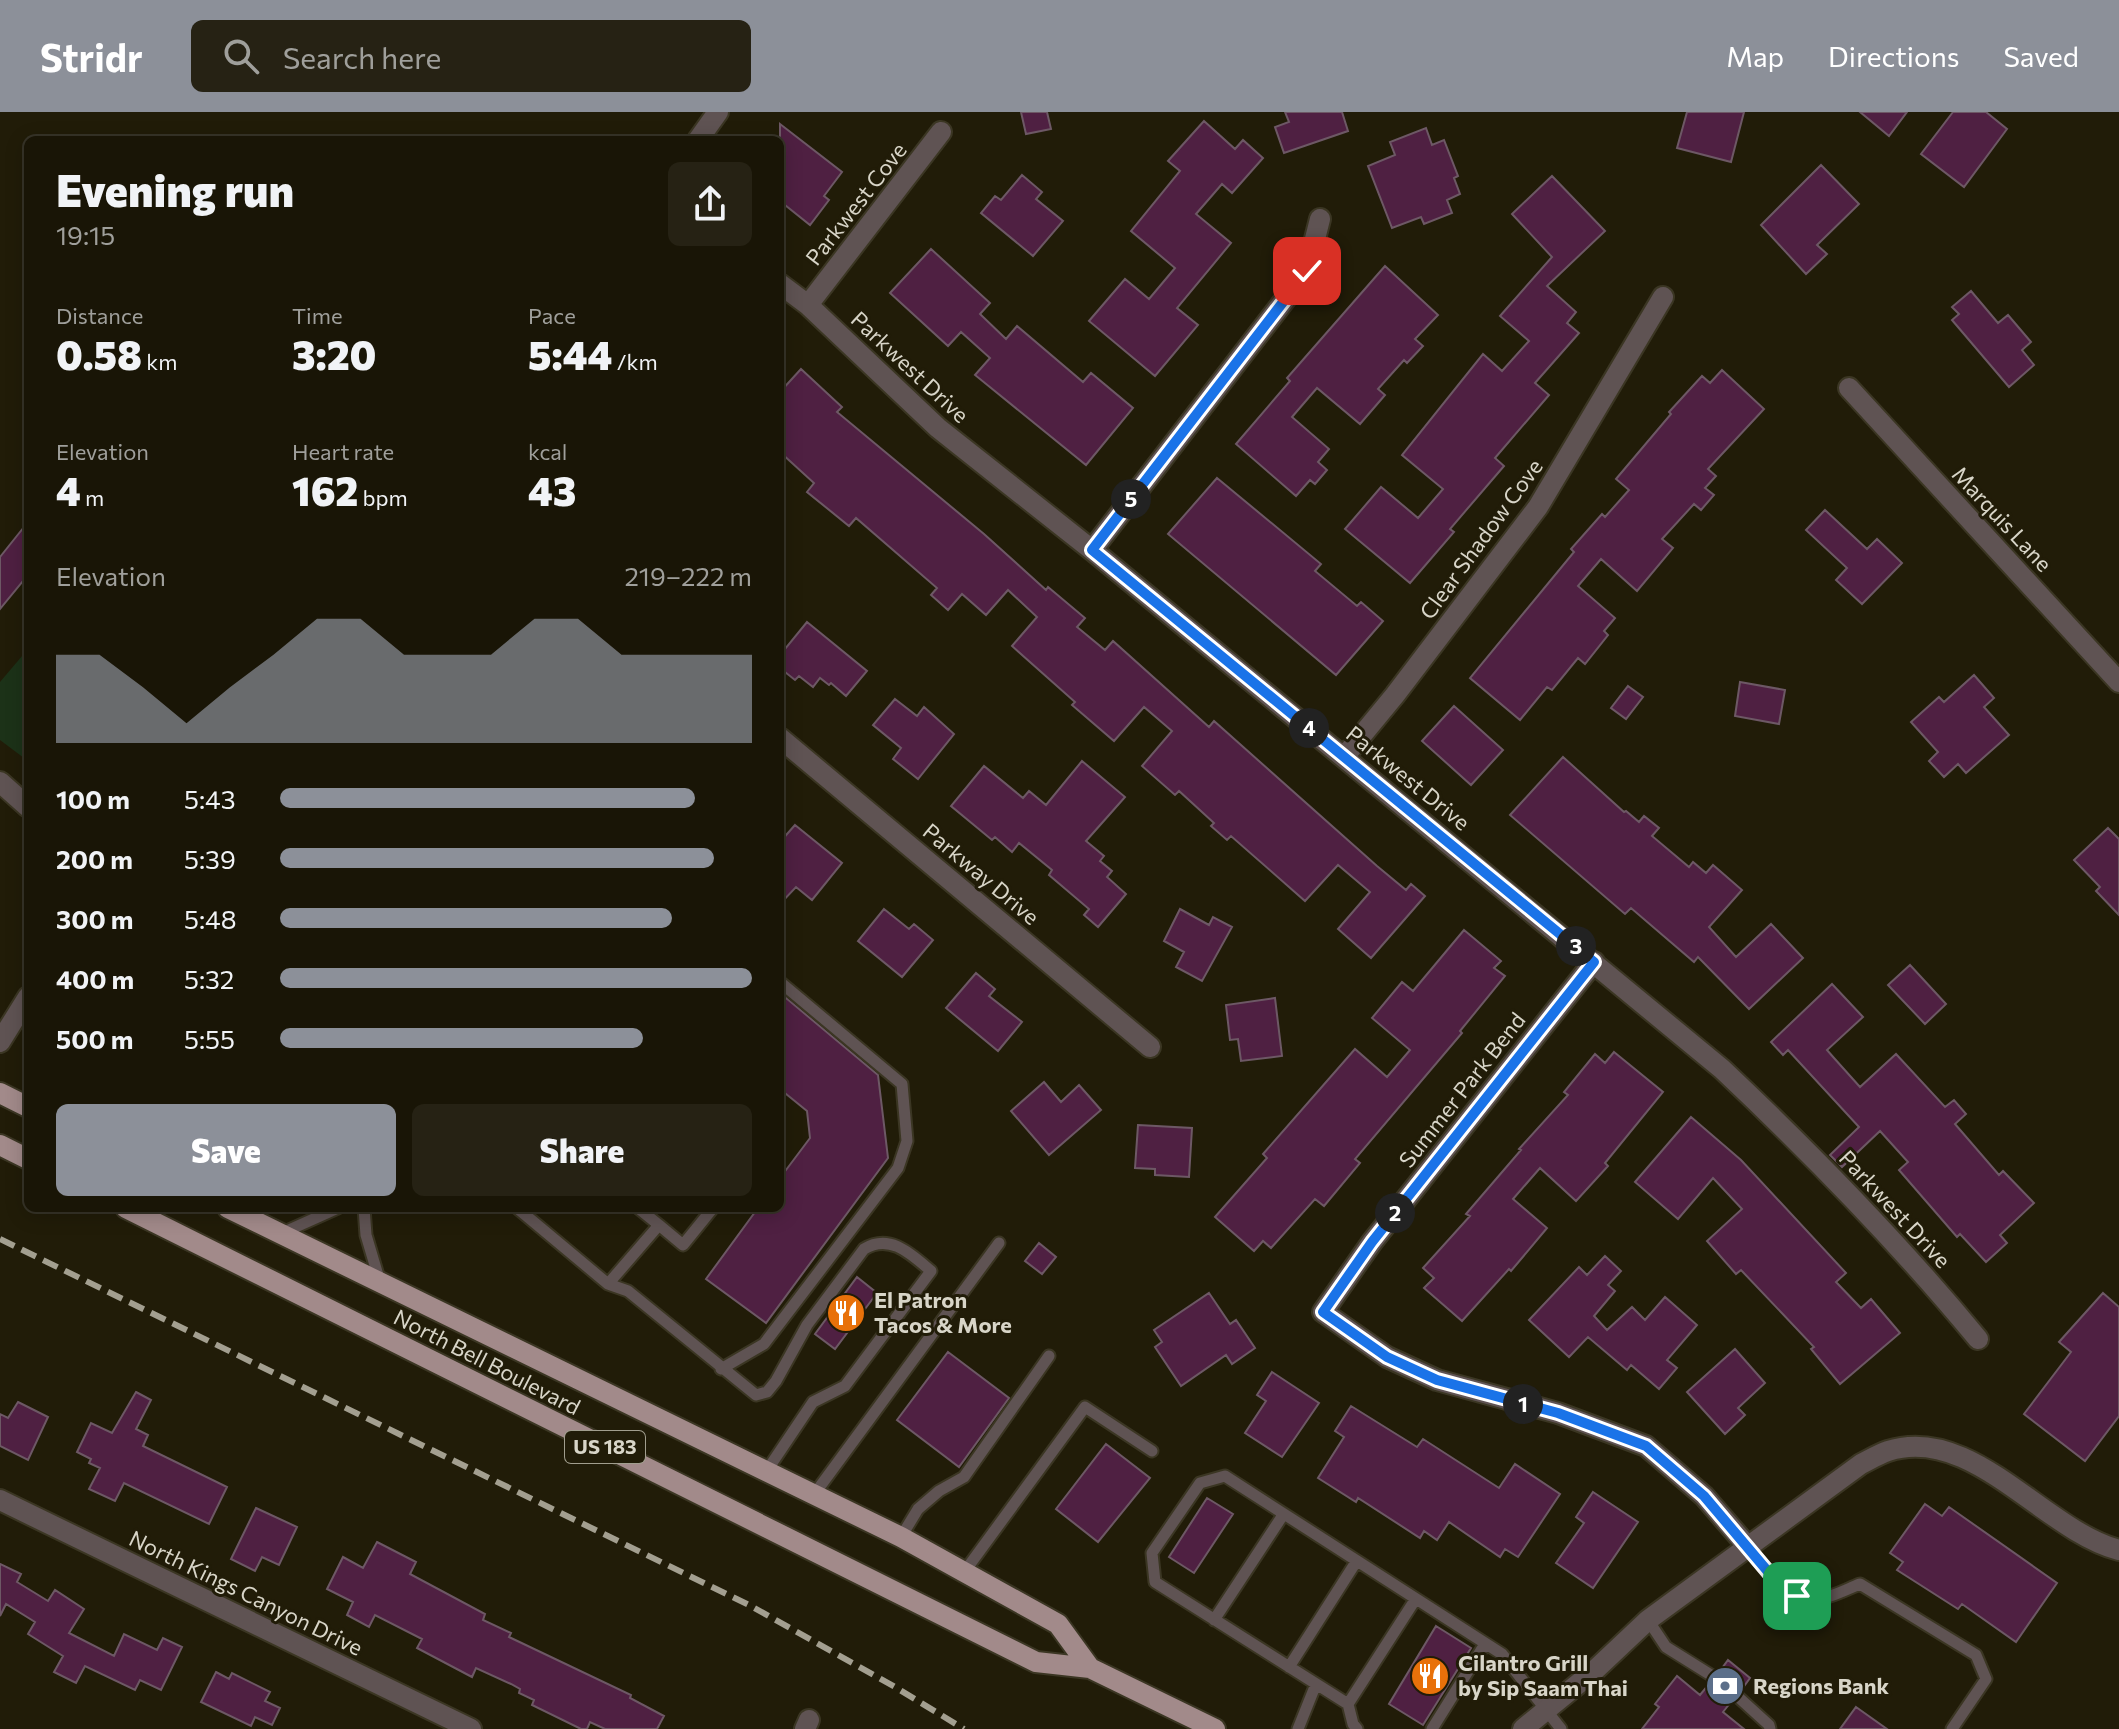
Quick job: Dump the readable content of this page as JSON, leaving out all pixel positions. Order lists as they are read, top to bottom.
{
  "streets": {
    "main road": ["North Bell Boulevard", "US 183"],
    "street": [
      "Parkwest Cove",
      "Parkwest Drive",
      "Marquis Lane",
      "Clear Shadow Cove",
      "Parkway Drive",
      "Summer Park Bend",
      "North Kings Canyon Drive"
    ]
  },
  "crossings": [
    ["Parkwest Cove", "Parkwest Drive"],
    ["Parkwest Drive", "Clear Shadow Cove"],
    ["Parkwest Drive", "Summer Park Bend"]
  ],
  "places": {
    "restaurant": ["El Patron Tacos & More", "Cilantro Grill by Sip Saam Thai"],
    "bank": ["Regions Bank"]
  },
  "page": {
    "header": "Stridr",
    "search": "Search here",
    "nav": ["Map", "Directions", "Saved"],
    "heading": ["Evening run", "19:15"],
    "stats": [
      ["Distance", "0.58 km"],
      ["Time", "3:20"],
      ["Pace", "5:44 /km"],
      ["Elevation", "4 m"],
      ["Heart rate", "162 bpm"],
      ["kcal", "43"]
    ],
    "pins": [
      "5",
      "4",
      "3",
      "2",
      "1"
    ],
    "chart": ["Elevation", "219–222 m"],
    "list": [
      {
        "name": "100 m",
        "note": "5:43"
      },
      {
        "name": "200 m",
        "note": "5:39"
      },
      {
        "name": "300 m",
        "note": "5:48"
      },
      {
        "name": "400 m",
        "note": "5:32"
      },
      {
        "name": "500 m",
        "note": "5:55"
      }
    ],
    "buttons": ["Save", "Share"]
  }
}
